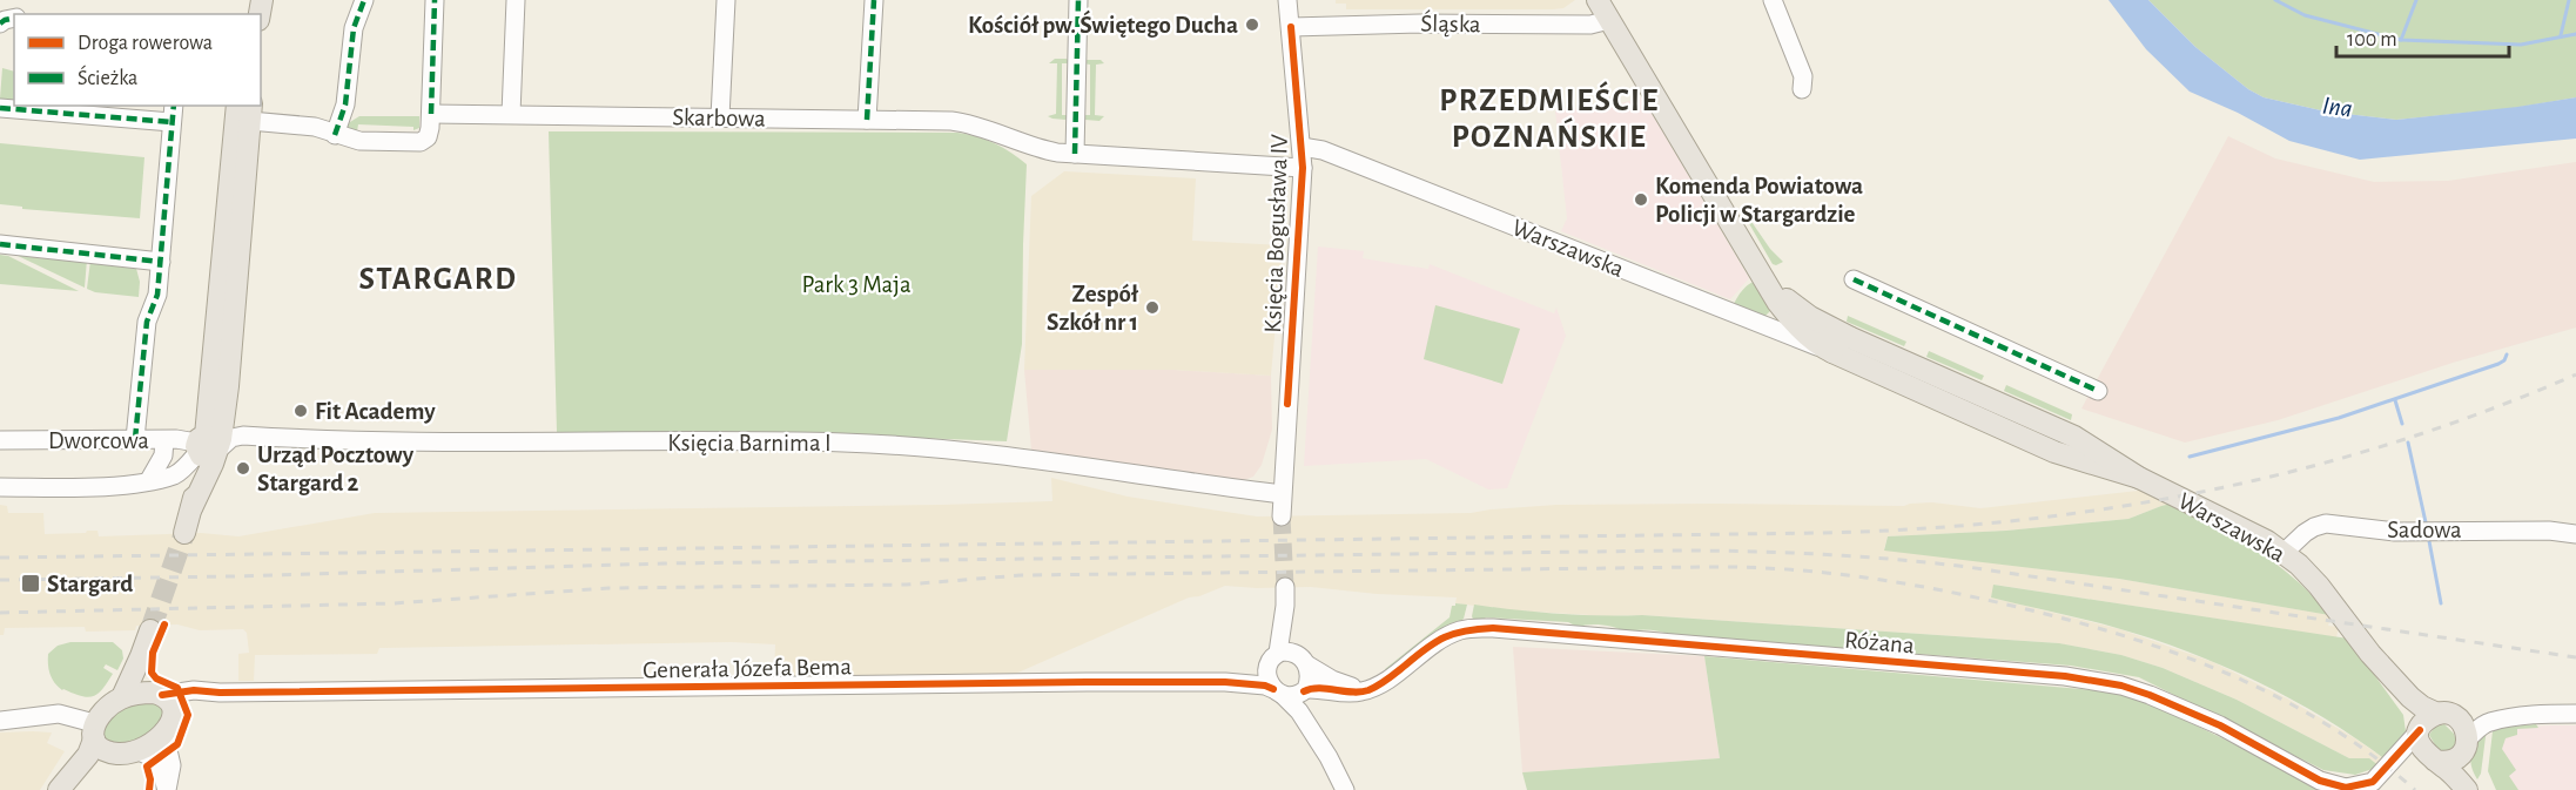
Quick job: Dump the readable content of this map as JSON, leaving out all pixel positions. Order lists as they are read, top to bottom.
{
  "streets": {
    "main road": ["Warszawska"],
    "street": [
      "Śląska",
      "Skarbowa",
      "Księcia Bogusława IV",
      "Dworcowa",
      "Księcia Barnima I",
      "Sadowa",
      "Różana",
      "Generała Józefa Bema"
    ]
  },
  "crossings": [
    ["Śląska", "Księcia Bogusława IV"],
    ["Skarbowa", "Księcia Bogusława IV"],
    ["Księcia Bogusława IV", "Warszawska"],
    ["Księcia Bogusława IV", "Księcia Barnima I"],
    ["Warszawska", "Sadowa"],
    ["Warszawska", "Różana"],
    ["Dworcowa", "Księcia Barnima I"]
  ],
  "districts": ["PRZEDMIEŚCIE POZNAŃSKIE", "STARGARD"],
  "water": ["Ina"],
  "parks": ["Park 3 Maja"],
  "places": {
    "other": [
      "Kościół pw. Świętego Ducha",
      "Komenda Powiatowa Policji w Stargardzie",
      "Zespół Szkół nr 1",
      "Fit Academy",
      "Urząd Pocztowy Stargard 2"
    ],
    "transit": ["Stargard"]
  },
  "legend": ["Droga rowerowa", "Ścieżka"],
  "scale_bar": "100 m"
}
